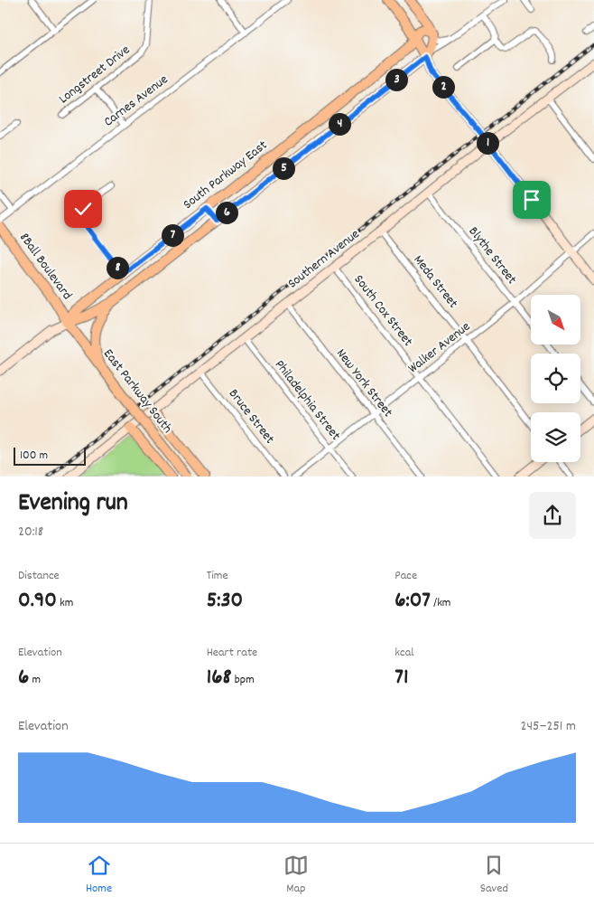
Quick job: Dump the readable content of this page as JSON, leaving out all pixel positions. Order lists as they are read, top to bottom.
{
  "streets": {
    "main road": [
      "South Parkway East",
      "Southern Avenue",
      "8Ball Boulevard",
      "East Parkway South"
    ],
    "street": [
      "Longstreet Drive",
      "Carnes Avenue",
      "Blythe Street",
      "Meda Street",
      "South Cox Street",
      "Walker Avenue",
      "New York Street",
      "Philadelphia Street",
      "Bruce Street"
    ]
  },
  "crossings": [
    ["South Parkway East", "8Ball Boulevard"],
    ["South Parkway East", "East Parkway South"],
    ["Blythe Street", "Southern Avenue"],
    ["Blythe Street", "Walker Avenue"],
    ["Southern Avenue", "Meda Street"],
    ["Southern Avenue", "South Cox Street"],
    ["Southern Avenue", "New York Street"],
    ["Southern Avenue", "Philadelphia Street"],
    ["Southern Avenue", "Bruce Street"],
    ["8Ball Boulevard", "East Parkway South"],
    ["Meda Street", "Walker Avenue"],
    ["South Cox Street", "Walker Avenue"],
    ["Walker Avenue", "New York Street"],
    ["Walker Avenue", "Philadelphia Street"]
  ],
  "scale_bar": "100 m",
  "north": "bottom right",
  "page": {
    "pins": [
      "3",
      "2",
      "4",
      "1",
      "5",
      "6",
      "7",
      "8"
    ],
    "scale": "100 m",
    "heading": ["Evening run", "20:18"],
    "stats": [
      ["Distance", "0.90 km"],
      ["Time", "5:30"],
      ["Pace", "6:07 /km"],
      ["Elevation", "6 m"],
      ["Heart rate", "168 bpm"],
      ["kcal", "71"]
    ],
    "chart": ["Elevation", "245–251 m"],
    "tabs": ["Home", "Map", "Saved"]
  }
}
